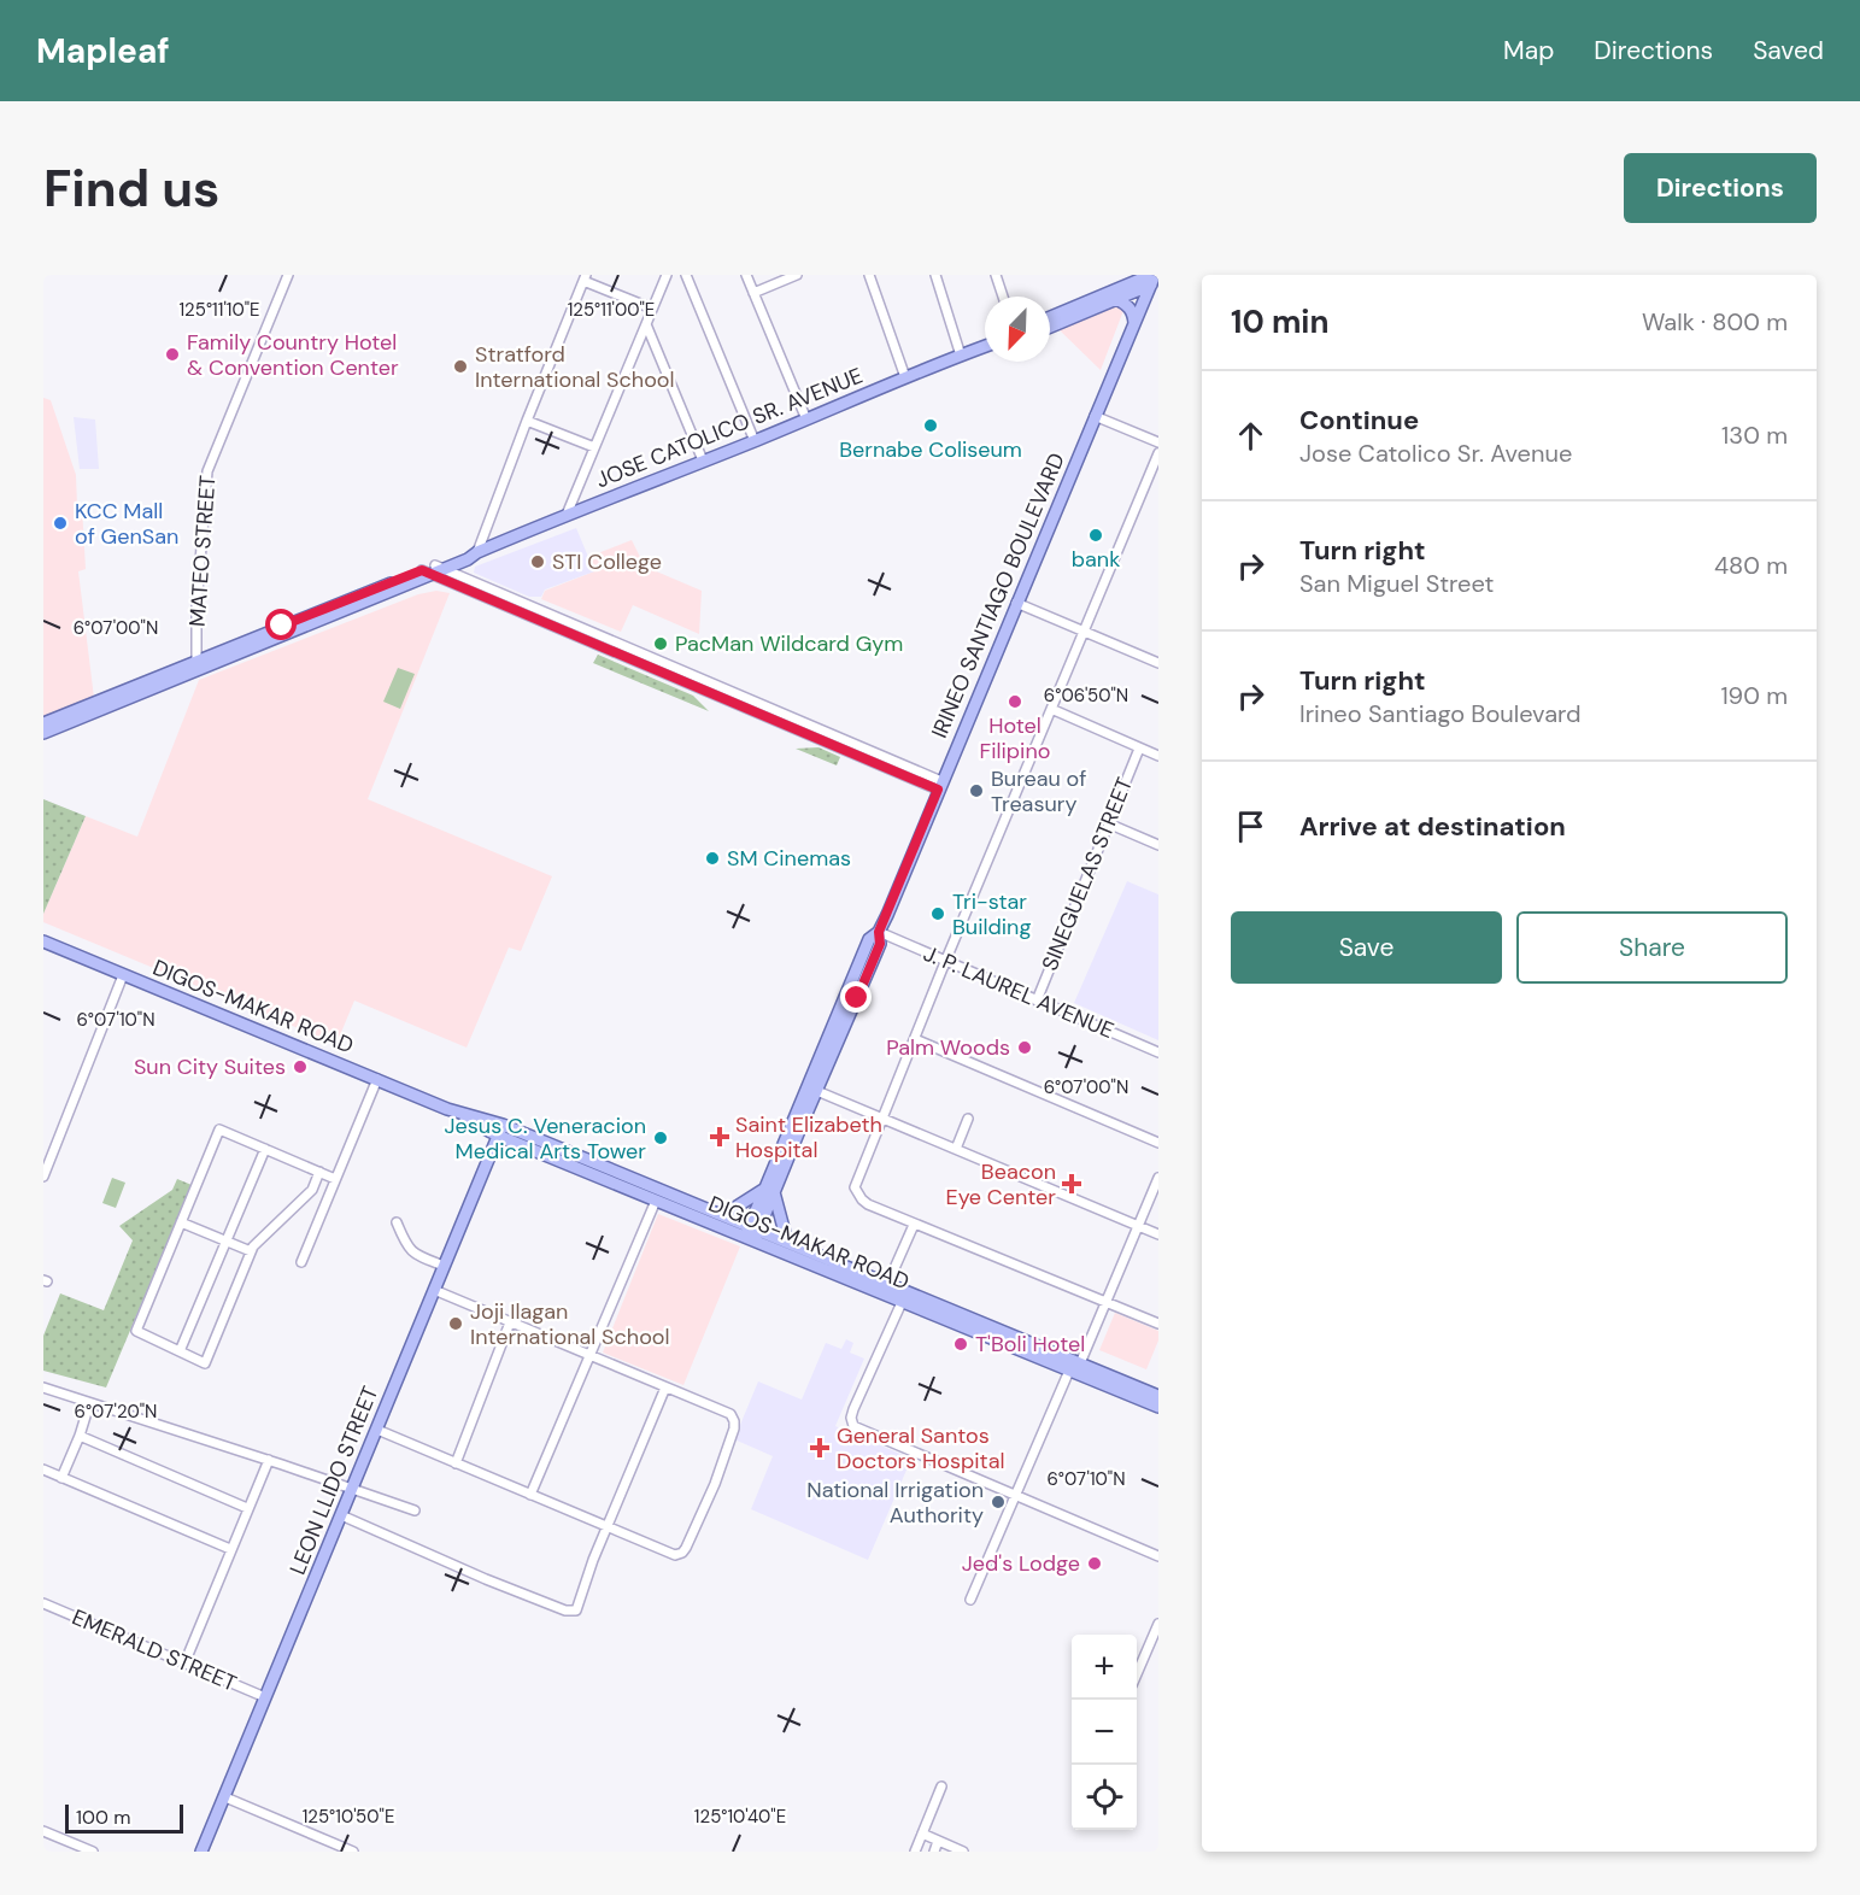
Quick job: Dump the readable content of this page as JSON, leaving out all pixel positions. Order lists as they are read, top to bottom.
{
  "streets": {
    "main road": [
      "JOSE CATOLICO SR. AVENUE",
      "IRINEO SANTIAGO BOULEVARD",
      "DIGOS-MAKAR ROAD",
      "LEON LLIDO STREET"
    ],
    "street": [
      "MATEO STREET",
      "SINEGUELAS STREET",
      "J. P. LAUREL AVENUE",
      "EMERALD STREET"
    ]
  },
  "crossings": [
    ["JOSE CATOLICO SR. AVENUE", "MATEO STREET"],
    ["IRINEO SANTIAGO BOULEVARD", "J. P. LAUREL AVENUE"],
    ["IRINEO SANTIAGO BOULEVARD", "DIGOS-MAKAR ROAD"],
    ["SINEGUELAS STREET", "J. P. LAUREL AVENUE"],
    ["DIGOS-MAKAR ROAD", "LEON LLIDO STREET"],
    ["LEON LLIDO STREET", "EMERALD STREET"]
  ],
  "places": {
    "other": [
      "Family Country Hotel & Convention Center",
      "Stratford International School",
      "Bernabe Coliseum",
      "KCC Mall of GenSan",
      "bank",
      "STI College",
      "PacMan Wildcard Gym",
      "Hotel Filipino",
      "Bureau of Treasury",
      "SM Cinemas",
      "Tri-star Building",
      "Palm Woods",
      "Sun City Suites",
      "Jesus C. Veneracion Medical Arts Tower",
      "Joji Ilagan International School",
      "T'Boli Hotel",
      "National Irrigation Authority",
      "Jed's Lodge"
    ],
    "health": ["Saint Elizabeth Hospital", "Beacon Eye Center", "General Santos Doctors Hospital"]
  },
  "scale_bar": "100 m",
  "north": "bottom left",
  "page": {
    "header": "Mapleaf",
    "nav": ["Map", "Directions", "Saved"],
    "buttons": [
      "Directions",
      ["Save", "Share"]
    ],
    "title": "Find us",
    "heading": ["10 min", "Walk · 800 m"],
    "list": [
      ["Continue", "Jose Catolico Sr. Avenue", "130 m"],
      ["Turn right", "San Miguel Street", "480 m"],
      ["Turn right", "Irineo Santiago Boulevard", "190 m"],
      "Arrive at destination"
    ],
    "map_buttons": ["+", "−"],
    "scale": "100 m"
  },
  "coordinates": [
    "125°11'10\"E",
    "125°11'00\"E",
    "6°07'00\"N",
    "6°06'50\"N",
    "6°07'10\"N",
    "6°07'20\"N",
    "125°10'50\"E",
    "125°10'40\"E"
  ]
}
